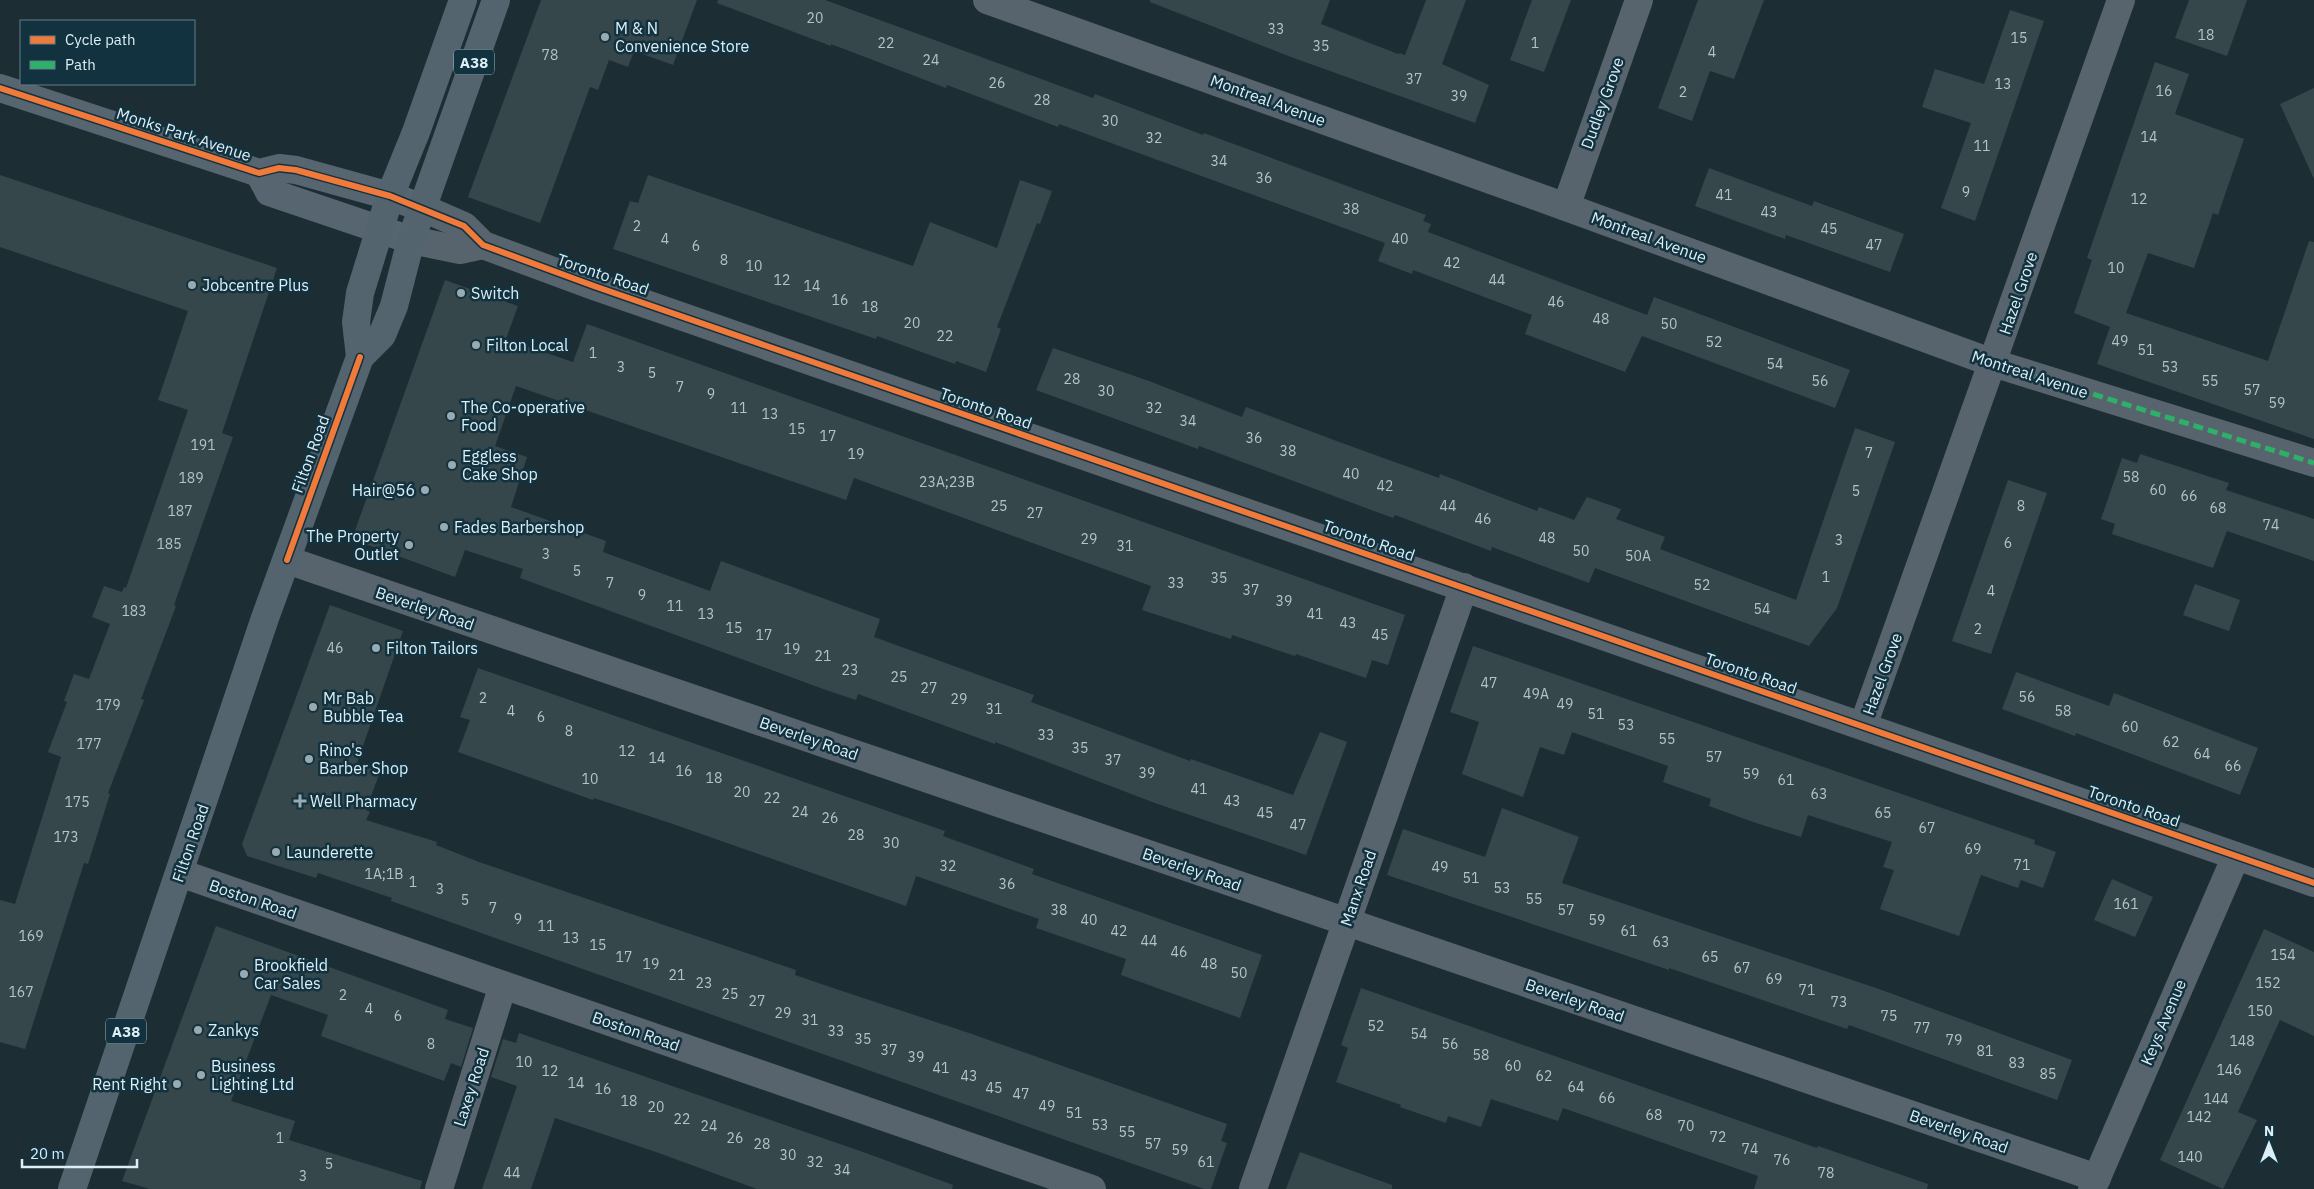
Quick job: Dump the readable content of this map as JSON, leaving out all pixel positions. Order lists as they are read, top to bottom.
{
  "streets": {
    "main road": ["A38", "Filton Road"],
    "street": [
      "Montreal Avenue",
      "Dudley Grove",
      "Monks Park Avenue",
      "Toronto Road",
      "Hazel Grove",
      "Beverley Road",
      "Manx Road",
      "Boston Road",
      "Keys Avenue",
      "Laxey Road"
    ]
  },
  "crossings": [
    ["Montreal Avenue", "Dudley Grove"],
    ["Montreal Avenue", "Hazel Grove"],
    ["Monks Park Avenue", "Filton Road"],
    ["Toronto Road", "Hazel Grove"],
    ["Toronto Road", "Filton Road"],
    ["Toronto Road", "Manx Road"],
    ["Toronto Road", "Keys Avenue"],
    ["Filton Road", "Beverley Road"],
    ["Filton Road", "Boston Road"],
    ["Beverley Road", "Manx Road"],
    ["Beverley Road", "Keys Avenue"],
    ["Boston Road", "Laxey Road"]
  ],
  "places": {
    "other": [
      "M & N Convenience Store",
      "Jobcentre Plus",
      "Switch",
      "Filton Local",
      "The Co-operative Food",
      "Eggless Cake Shop",
      "Hair@56",
      "Fades Barbershop",
      "The Property Outlet",
      "Filton Tailors",
      "Mr Bab Bubble Tea",
      "Rino's Barber Shop",
      "Launderette",
      "Brookfield Car Sales",
      "Zankys",
      "Business Lighting Ltd",
      "Rent Right"
    ],
    "health": ["Well Pharmacy"]
  },
  "house_numbers": [
    "20",
    "33",
    "18",
    "15",
    "22",
    "1",
    "35",
    "4",
    "78",
    "24",
    "37",
    "26",
    "13",
    "16",
    "2",
    "39",
    "28",
    "30",
    "14",
    "32",
    "11",
    "34",
    "36",
    "9",
    "41",
    "12",
    "38",
    "43",
    "2",
    "45",
    "4",
    "40",
    "47",
    "6",
    "8",
    "42",
    "10",
    "10",
    "12",
    "44",
    "14",
    "16",
    "46",
    "18",
    "48",
    "20",
    "50",
    "22",
    "49",
    "52",
    "51",
    "1",
    "54",
    "3",
    "53",
    "5",
    "28",
    "56",
    "55",
    "7",
    "57",
    "30",
    "9",
    "59",
    "11",
    "32",
    "13",
    "34",
    "15",
    "17",
    "36",
    "191",
    "38",
    "7",
    "19",
    "40",
    "58",
    "189",
    "23A;23B",
    "42",
    "60",
    "5",
    "66",
    "25",
    "44",
    "8",
    "68",
    "187",
    "27",
    "46",
    "74",
    "48",
    "29",
    "3",
    "6",
    "185",
    "31",
    "50",
    "3",
    "50A",
    "5",
    "1",
    "35",
    "7",
    "33",
    "52",
    "37",
    "4",
    "9",
    "39",
    "11",
    "54",
    "183",
    "13",
    "41",
    "43",
    "15",
    "2",
    "17",
    "45",
    "46",
    "19",
    "21",
    "23",
    "25",
    "47",
    "27",
    "49A",
    "56",
    "2",
    "29",
    "49",
    "179",
    "31",
    "4",
    "58",
    "51",
    "6",
    "53",
    "60",
    "8",
    "33",
    "55",
    "62",
    "177",
    "35",
    "12",
    "64",
    "57",
    "14",
    "37",
    "66",
    "16",
    "39",
    "59",
    "18",
    "10",
    "61",
    "41",
    "20",
    "63",
    "22",
    "43",
    "175",
    "24",
    "45",
    "65",
    "26",
    "47",
    "67",
    "28",
    "173",
    "30",
    "69",
    "71",
    "32",
    "49",
    "1A;1B",
    "51",
    "1",
    "36",
    "53",
    "3",
    "55",
    "5",
    "161",
    "7",
    "38",
    "57",
    "9",
    "40",
    "59",
    "11",
    "42",
    "61",
    "169",
    "13",
    "44",
    "63",
    "15",
    "46",
    "154",
    "17",
    "65",
    "19",
    "48",
    "67",
    "50",
    "21",
    "69",
    "23",
    "152",
    "71",
    "167",
    "25",
    "2",
    "27",
    "73",
    "4",
    "150",
    "29",
    "6",
    "75",
    "31",
    "52",
    "77",
    "33",
    "54",
    "35",
    "79",
    "148",
    "8",
    "56",
    "37",
    "81",
    "58",
    "39",
    "10",
    "83",
    "60",
    "41",
    "146",
    "12",
    "85",
    "43",
    "62",
    "14",
    "64",
    "45",
    "16",
    "47",
    "66",
    "144",
    "18",
    "49",
    "20",
    "51",
    "68",
    "142",
    "22",
    "53",
    "24",
    "70",
    "55",
    "72",
    "1",
    "26",
    "28",
    "57",
    "74",
    "59",
    "30",
    "140",
    "76",
    "32",
    "61",
    "5",
    "34",
    "44",
    "78",
    "3"
  ],
  "legend": ["Cycle path", "Path"],
  "scale_bar": "20 m",
  "north": "top"
}
